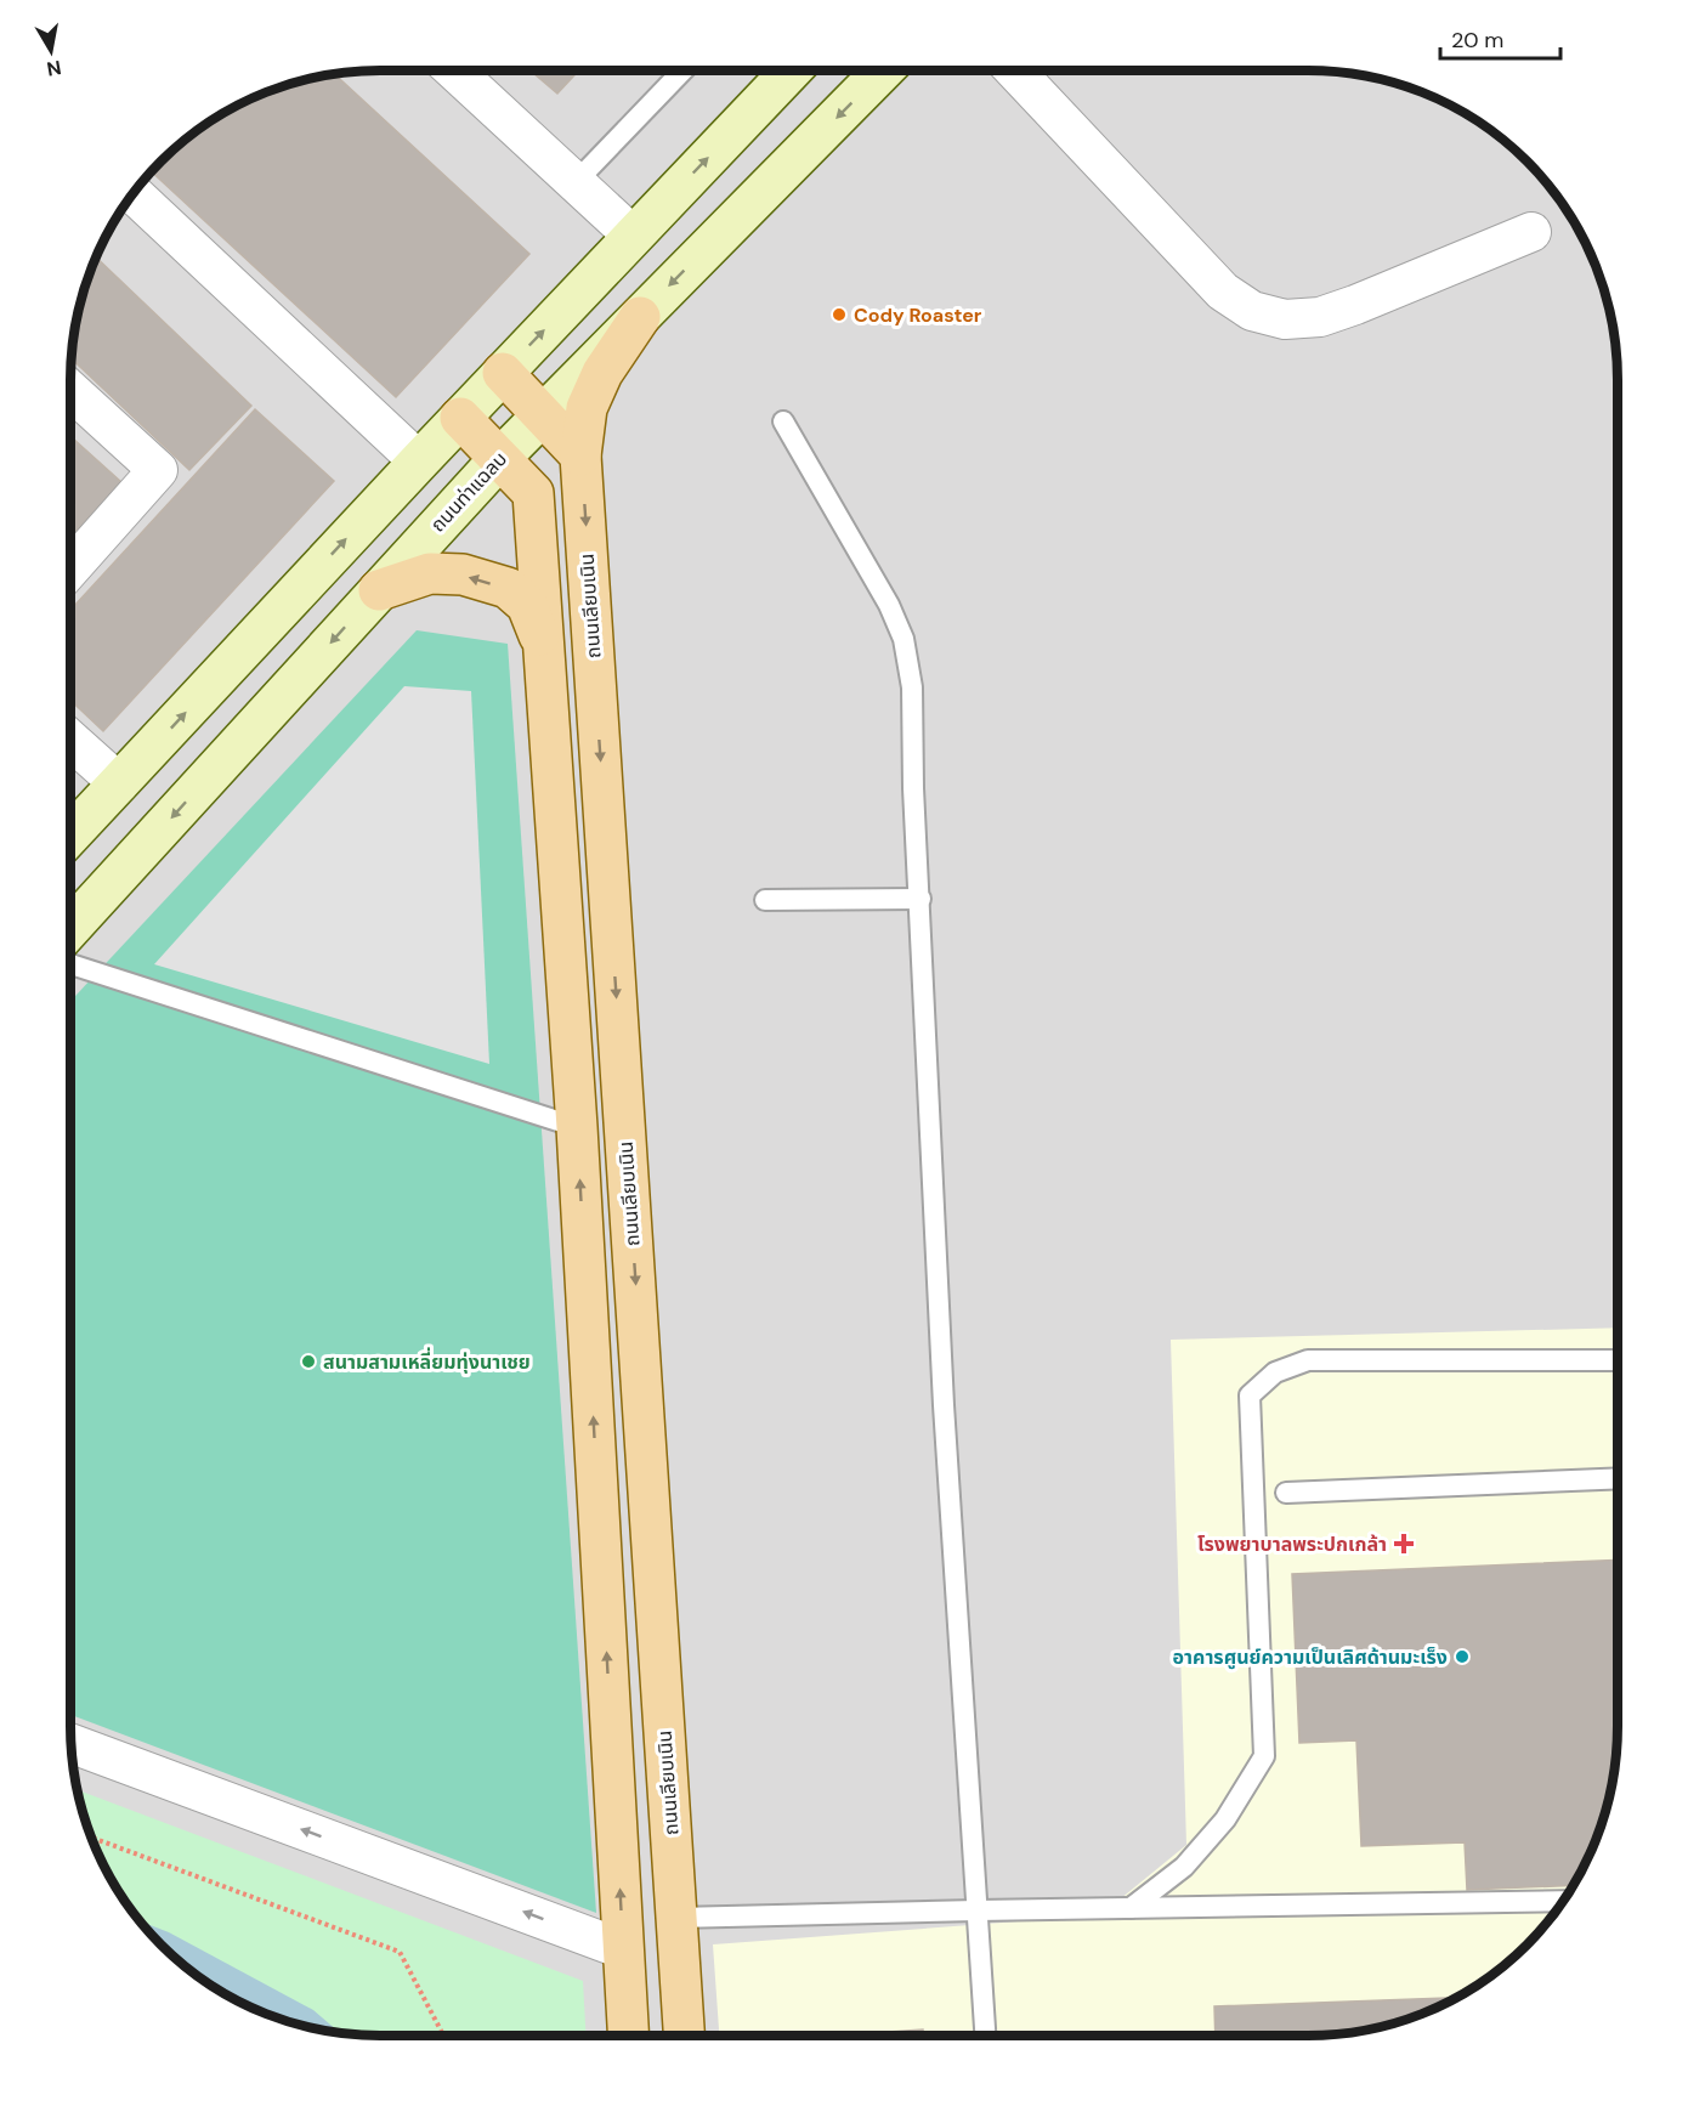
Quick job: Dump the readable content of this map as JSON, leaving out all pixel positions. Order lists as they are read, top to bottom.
{
  "streets": {
    "main road": ["ถนนท่าแฉลบ", "ถนนเลียบเนิน"]
  },
  "crossings": [
    ["ถนนท่าแฉลบ", "ถนนเลียบเนิน"]
  ],
  "places": {
    "other": ["Cody Roaster", "สนามสามเหลี่ยมทุ่งนาเชย", "อาคารศูนย์ความเป็นเลิศด้านมะเร็ง"],
    "health": ["โรงพยาบาลพระปกเกล้า"]
  },
  "scale_bar": "20 m",
  "north": "bottom"
}
